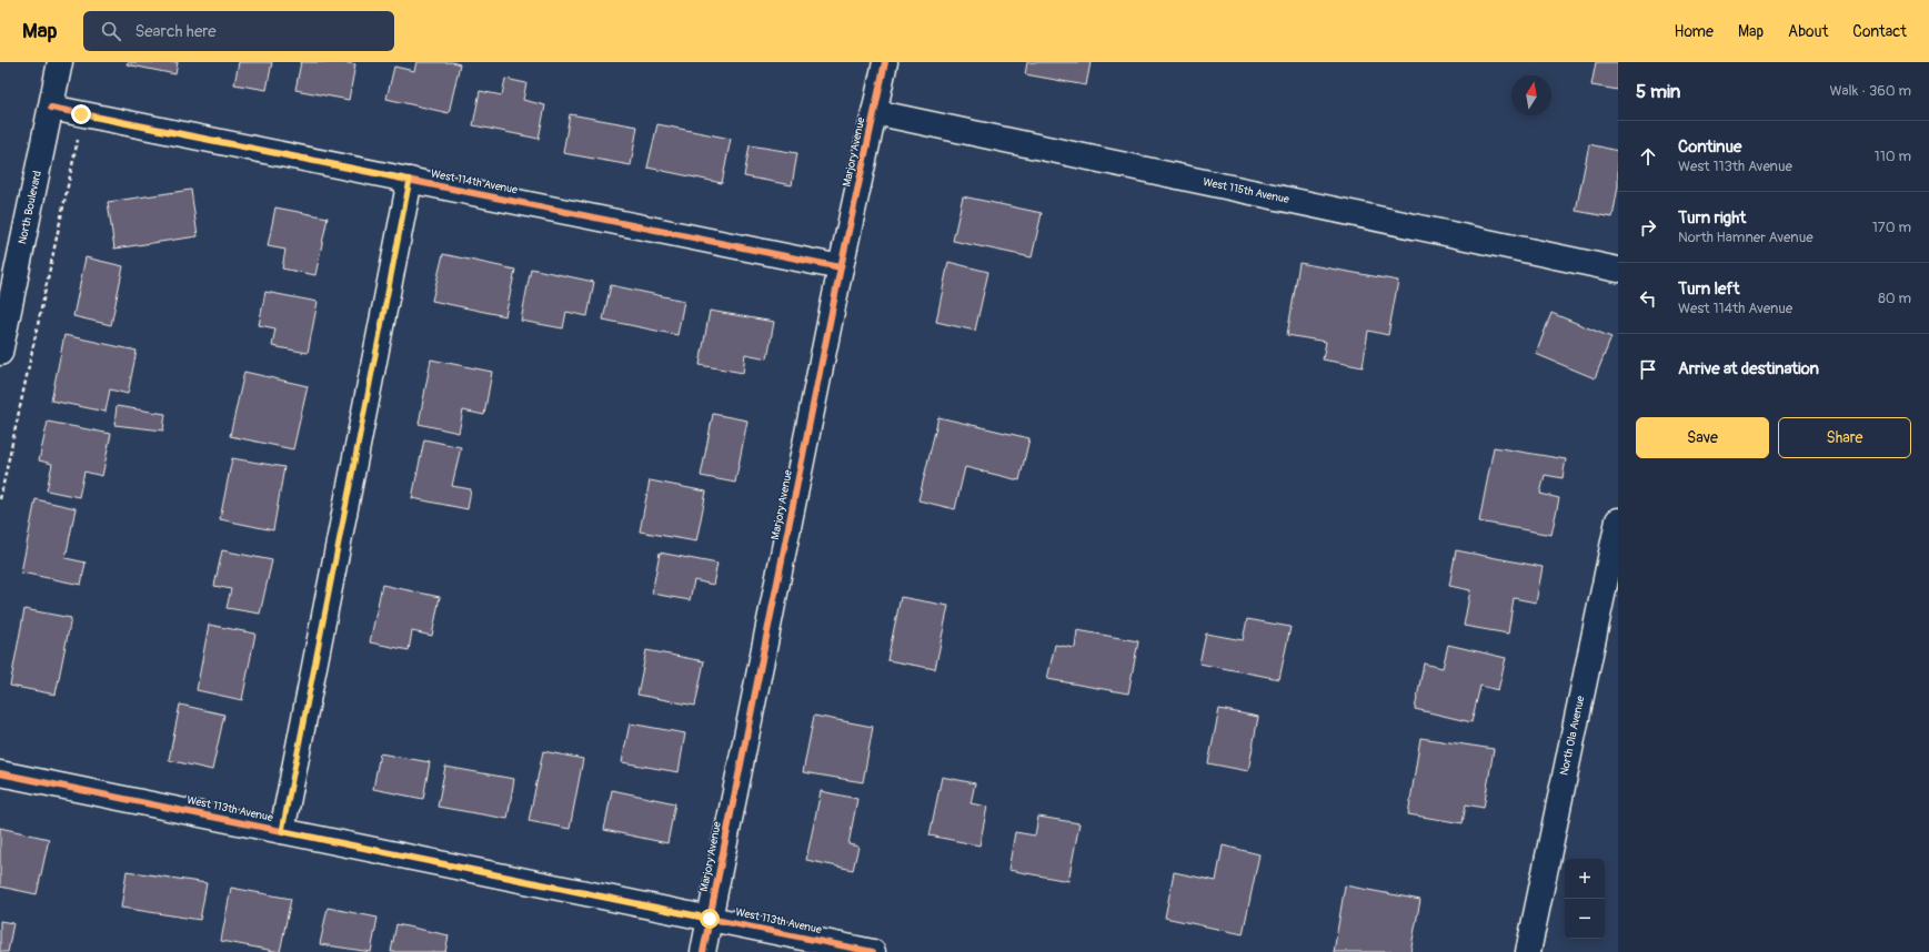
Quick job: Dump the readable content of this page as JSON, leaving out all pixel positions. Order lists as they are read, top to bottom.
{
  "streets": {
    "street": [
      "Marjory Avenue",
      "West 114th Avenue",
      "West 115th Avenue",
      "North Boulevard",
      "North Ola Avenue",
      "West 113th Avenue"
    ]
  },
  "crossings": [
    ["Marjory Avenue", "West 114th Avenue"],
    ["Marjory Avenue", "West 115th Avenue"],
    ["Marjory Avenue", "West 113th Avenue"],
    ["West 114th Avenue", "North Boulevard"]
  ],
  "north": "top",
  "page": {
    "header": "Map",
    "search": "Search here",
    "nav": [
      "Home",
      "Map",
      "About",
      "Contact"
    ],
    "heading": ["5 min", "Walk · 360 m"],
    "list": [
      ["Continue", "West 113th Avenue", "110 m"],
      ["Turn right", "North Hamner Avenue", "170 m"],
      ["Turn left", "West 114th Avenue", "80 m"],
      "Arrive at destination"
    ],
    "buttons": ["Save", "Share"],
    "map_buttons": ["+", "−"]
  }
}
